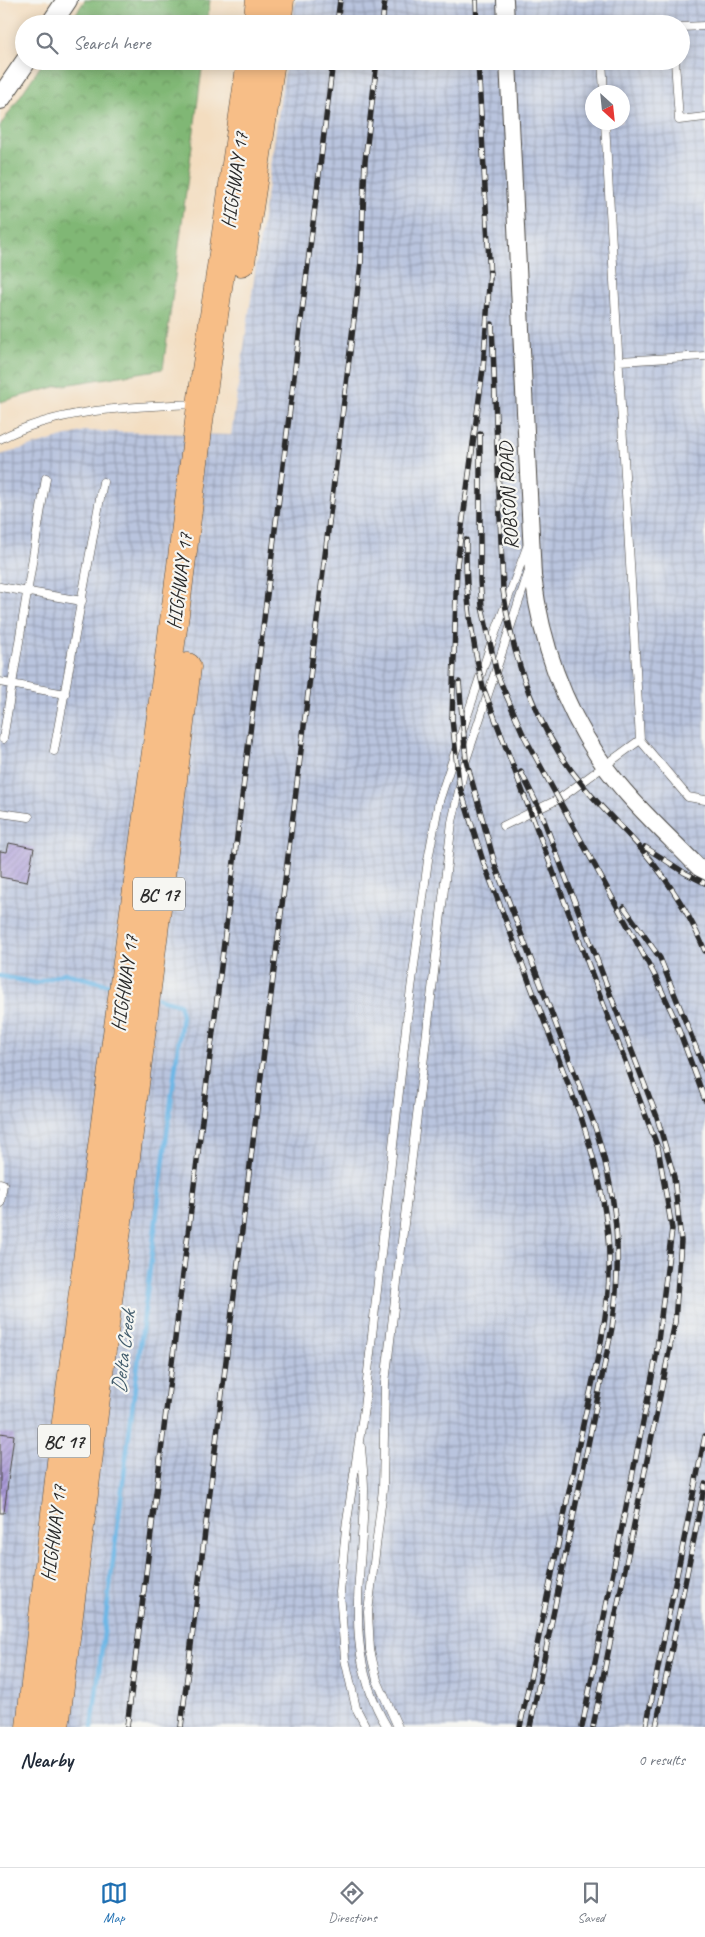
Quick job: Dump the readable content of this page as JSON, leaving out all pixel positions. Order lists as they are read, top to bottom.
{
  "streets": {
    "highway": ["HIGHWAY 17", "BC 17"],
    "street": ["ROBSON ROAD"]
  },
  "water": ["Delta Creek"],
  "north": "bottom right",
  "page": {
    "search": "Search here",
    "heading": ["Nearby", "0 results"],
    "nav": ["Map", "Directions", "Saved"]
  }
}
